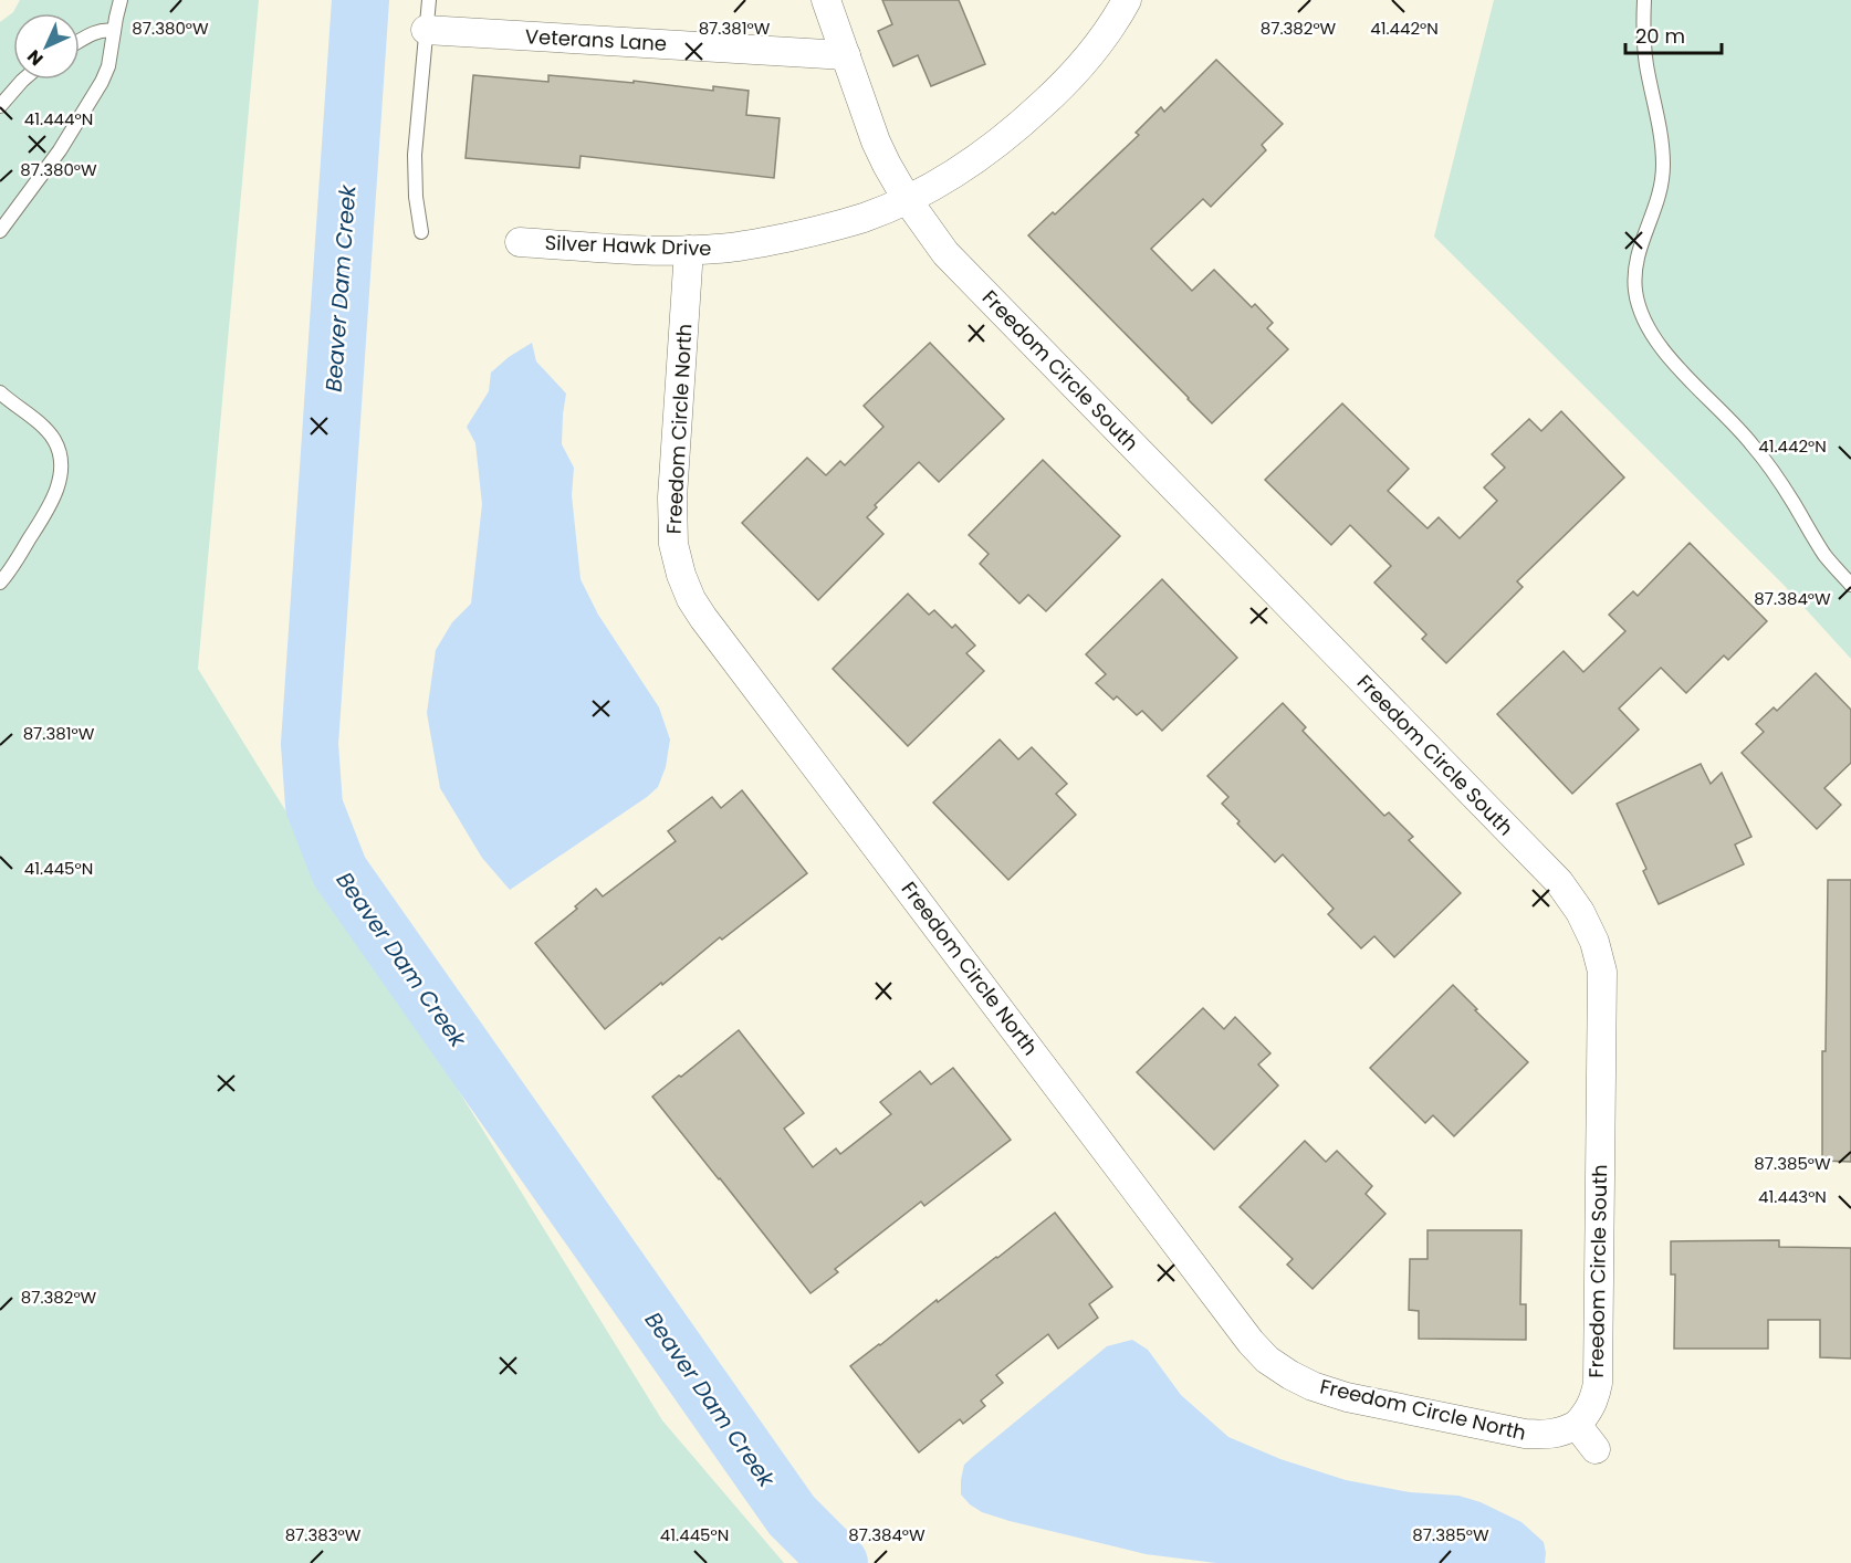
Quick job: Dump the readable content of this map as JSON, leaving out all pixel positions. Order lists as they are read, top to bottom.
{
  "streets": {
    "street": [
      "Veterans Lane",
      "Silver Hawk Drive",
      "Freedom Circle South",
      "Freedom Circle North"
    ]
  },
  "crossings": [
    ["Silver Hawk Drive", "Freedom Circle South"],
    ["Silver Hawk Drive", "Freedom Circle North"],
    ["Freedom Circle South", "Freedom Circle North"]
  ],
  "water": ["Beaver Dam Creek"],
  "scale_bar": "20 m",
  "north": "bottom left",
  "coordinates": [
    "87.380°W",
    "87.381°W",
    "87.382°W",
    "41.442°N",
    "41.444°N",
    "87.384°W",
    "41.445°N",
    "87.385°W",
    "41.443°N",
    "87.383°W"
  ]
}
